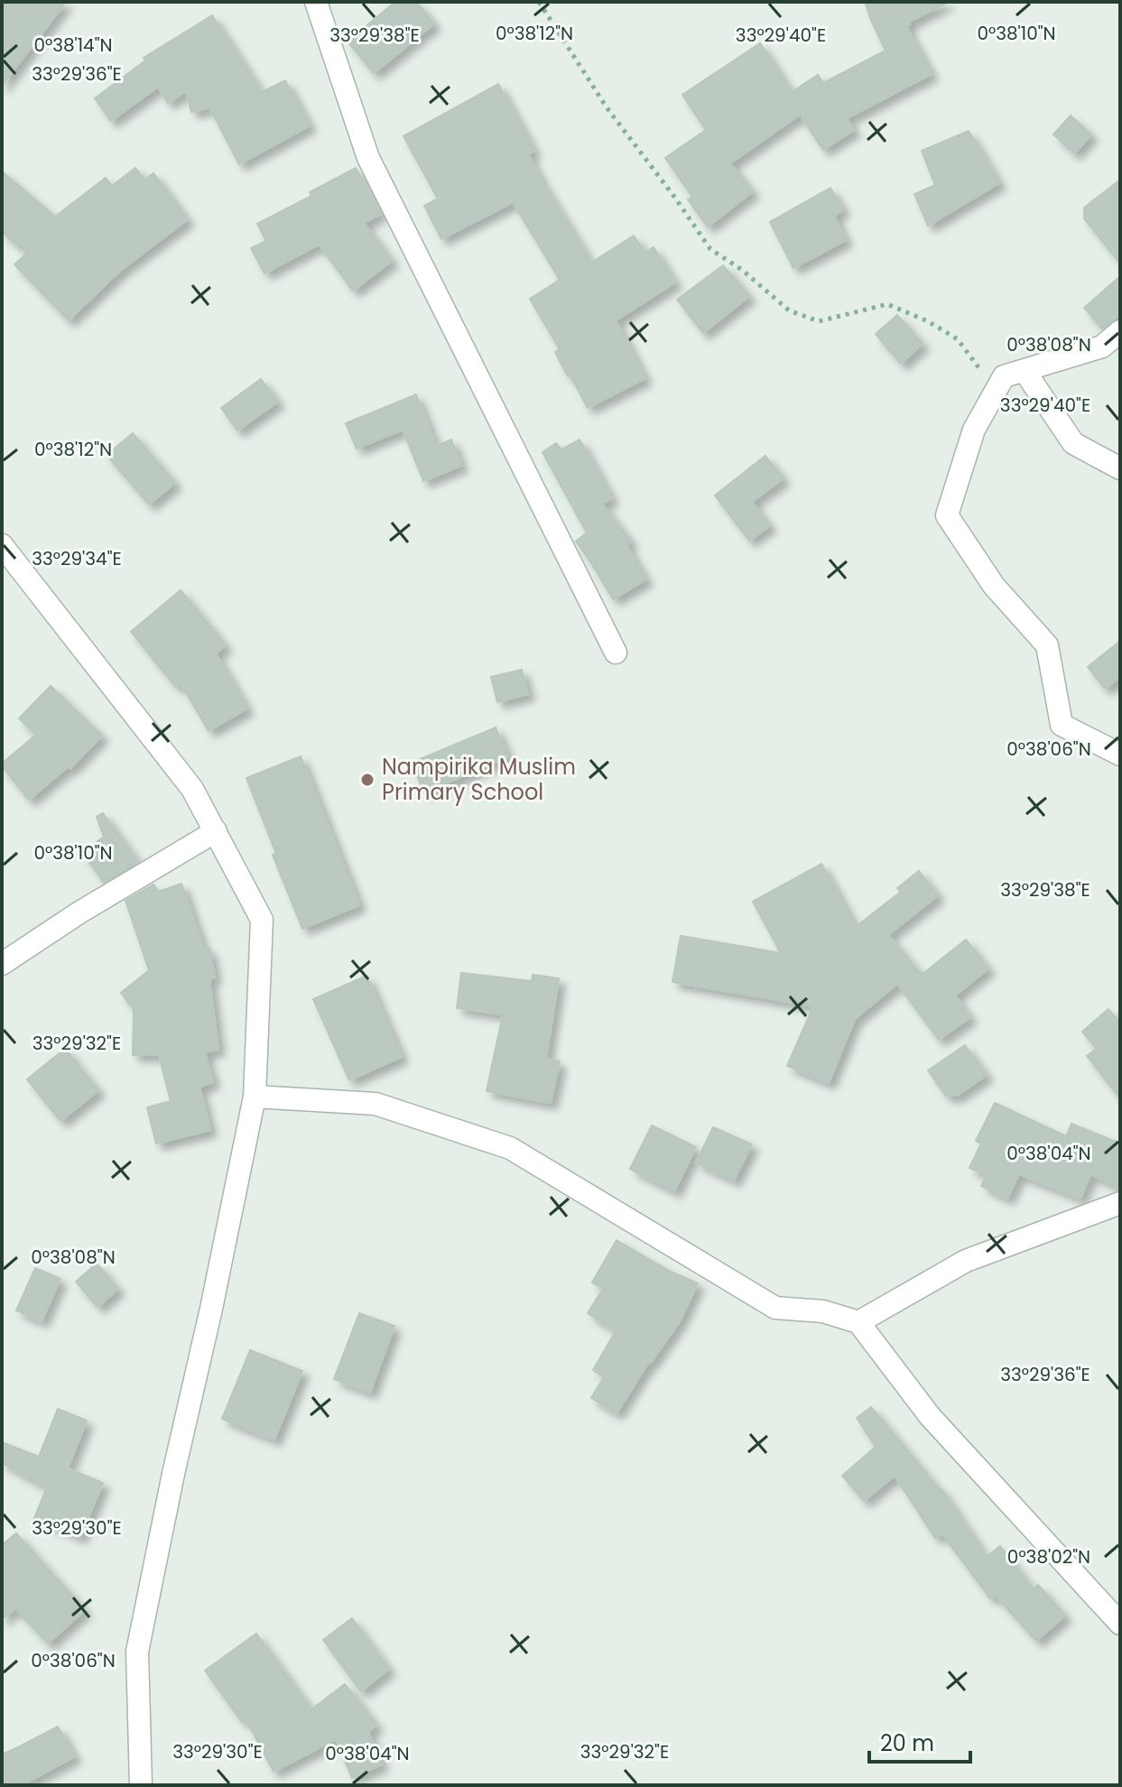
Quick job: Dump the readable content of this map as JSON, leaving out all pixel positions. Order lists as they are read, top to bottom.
{
  "places": ["Nampirika Muslim Primary School"],
  "scale_bar": "20 m",
  "coordinates": [
    "0°38'12\"N",
    "0°38'10\"N",
    "33°29'38\"E",
    "33°29'40\"E",
    "0°38'14\"N",
    "33°29'36\"E",
    "0°38'08\"N",
    "33°29'34\"E",
    "0°38'06\"N",
    "33°29'32\"E",
    "0°38'04\"N",
    "33°29'30\"E",
    "0°38'02\"N"
  ]
}
